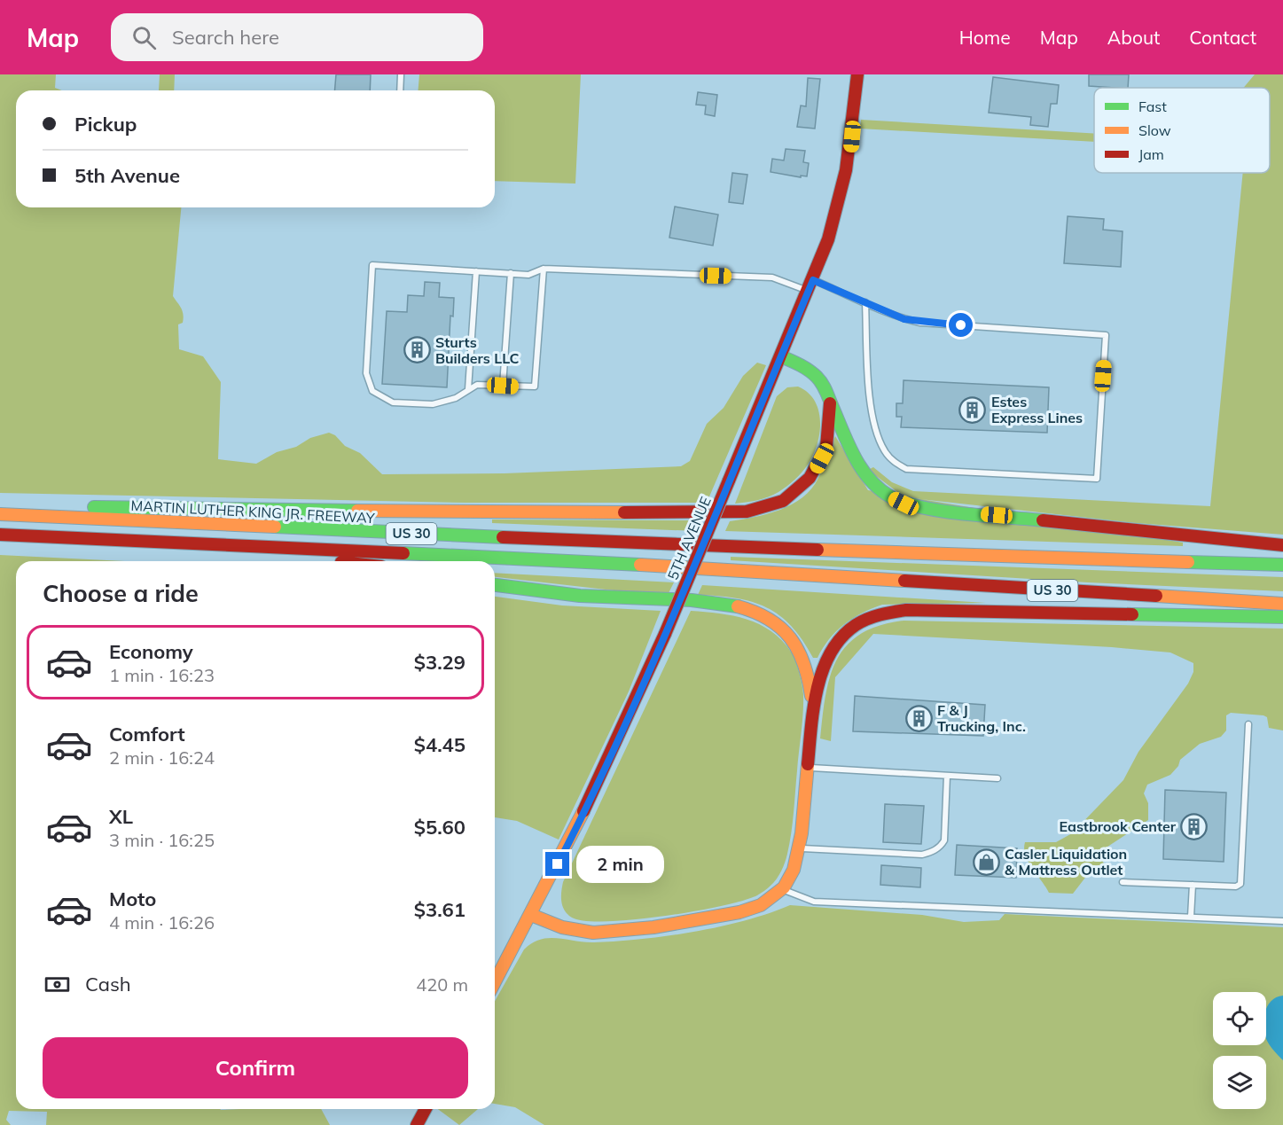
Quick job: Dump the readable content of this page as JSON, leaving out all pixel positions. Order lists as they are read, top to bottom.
{
  "streets": {
    "main road": ["MARTIN LUTHER KING JR. FREEWAY", "US 30", "5TH AVENUE"]
  },
  "places": {
    "building": [
      "Sturts Builders LLC",
      "Estes Express Lines",
      "F & J Trucking, Inc.",
      "Eastbrook Center"
    ],
    "shop": ["Casler Liquidation & Mattress Outlet"]
  },
  "legend": ["Fast", "Slow", "Jam"],
  "page": {
    "header": "Map",
    "search": "Search here",
    "nav": [
      "Home",
      "Map",
      "About",
      "Contact"
    ],
    "banner": ["Pickup", "5th Avenue"],
    "heading": "Choose a ride",
    "list": [
      {
        "name": "Economy",
        "note": "1 min · 16:23",
        "value": "$3.29"
      },
      {
        "name": "Comfort",
        "note": "2 min · 16:24",
        "value": "$4.45"
      },
      {
        "name": "XL",
        "note": "3 min · 16:25",
        "value": "$5.60"
      },
      {
        "name": "Moto",
        "note": "4 min · 16:26",
        "value": "$3.61"
      }
    ],
    "bubble": "2 min",
    "pay": ["Cash", "420 m"],
    "buttons": "Confirm"
  }
}
